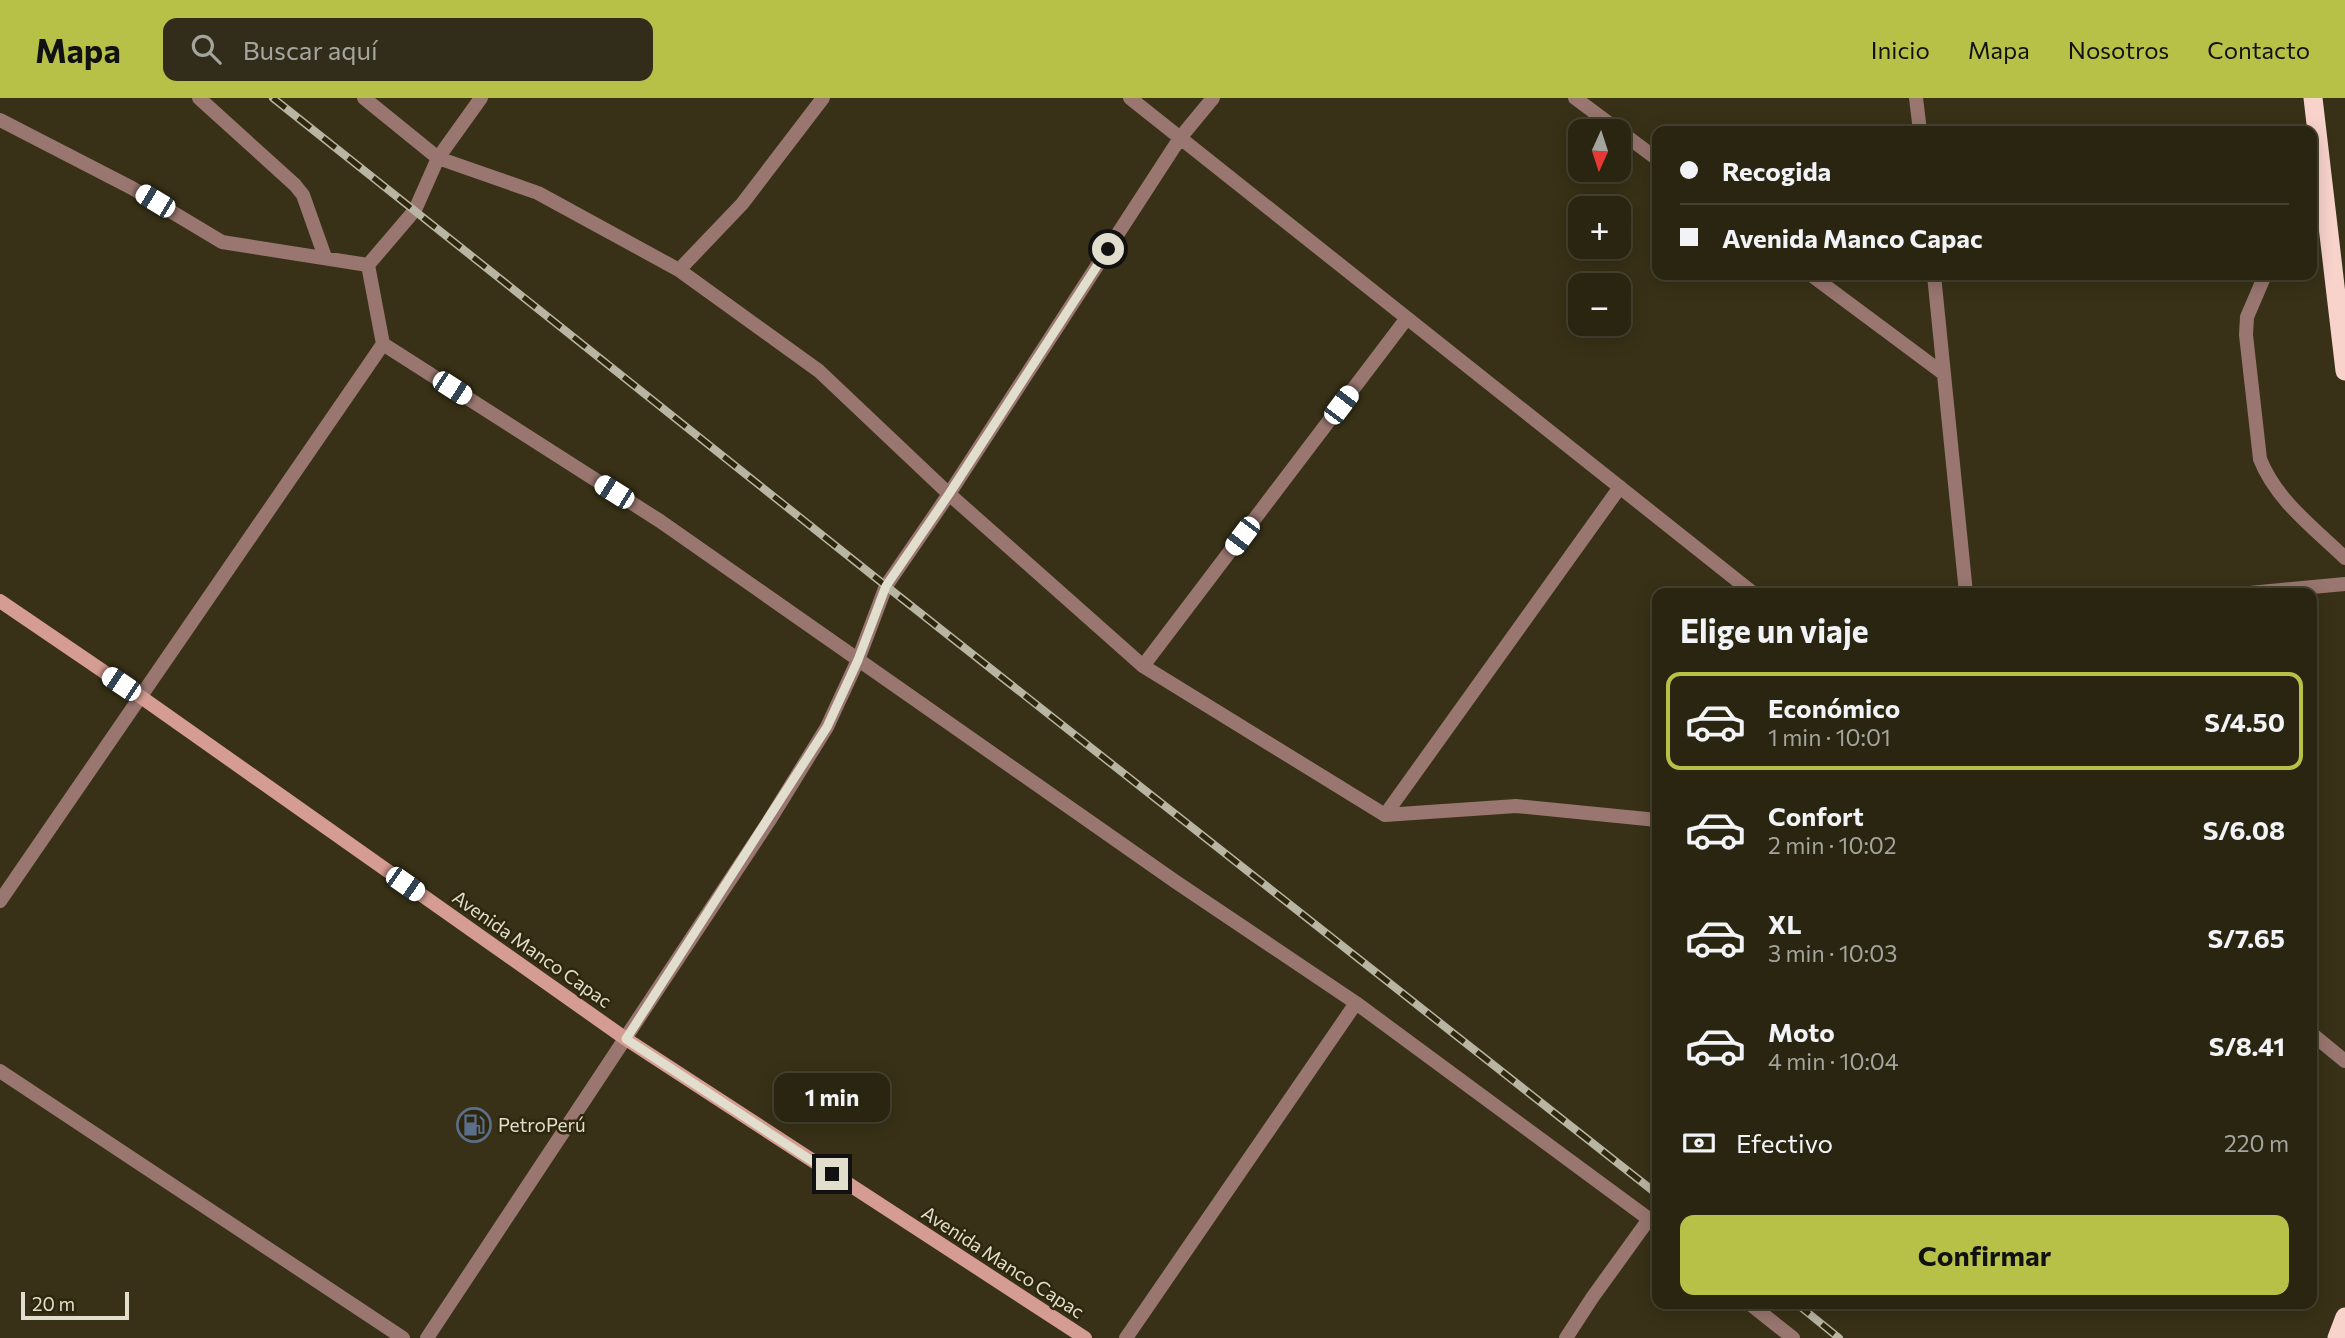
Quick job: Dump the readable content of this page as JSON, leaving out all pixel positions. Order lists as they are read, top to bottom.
{
  "streets": {
    "main road": ["Avenida Manco Capac"]
  },
  "places": {
    "fuel station": ["PetroPerú"]
  },
  "scale_bar": "20 m",
  "north": "bottom",
  "page": {
    "header": "Mapa",
    "search": "Buscar aquí",
    "nav": [
      "Inicio",
      "Mapa",
      "Nosotros",
      "Contacto"
    ],
    "map_buttons": ["+", "−"],
    "banner": ["Recogida", "Avenida Manco Capac"],
    "heading": "Elige un viaje",
    "list": [
      {
        "name": "Económico",
        "note": "1 min · 10:01",
        "value": "S/4.50"
      },
      {
        "name": "Confort",
        "note": "2 min · 10:02",
        "value": "S/6.08"
      },
      {
        "name": "XL",
        "note": "3 min · 10:03",
        "value": "S/7.65"
      },
      {
        "name": "Moto",
        "note": "4 min · 10:04",
        "value": "S/8.41"
      }
    ],
    "bubble": "1 min",
    "pay": ["Efectivo", "220 m"],
    "buttons": "Confirmar",
    "scale": "20 m"
  }
}
